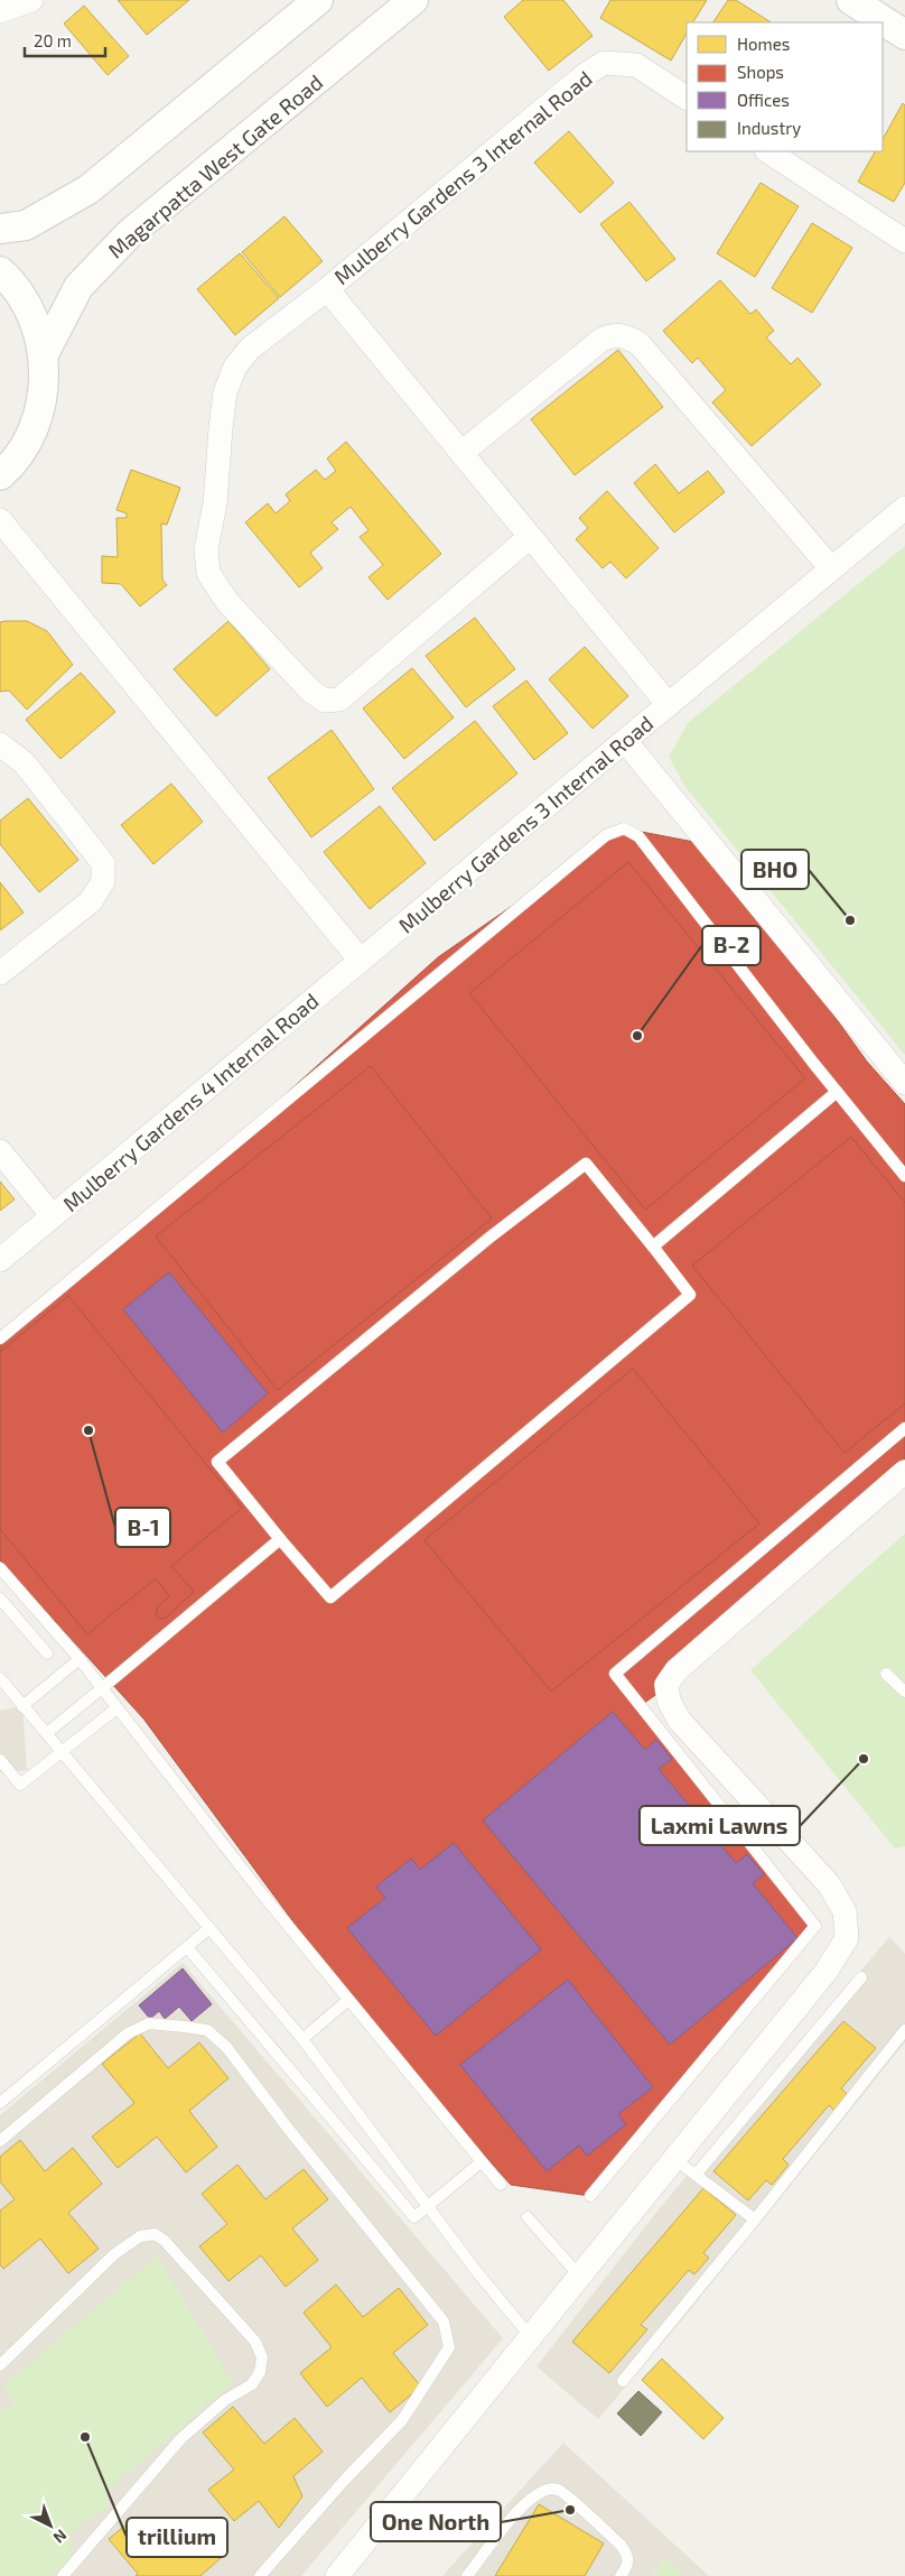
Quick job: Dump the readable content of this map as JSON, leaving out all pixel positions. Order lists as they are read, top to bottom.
{
  "streets": {
    "street": ["Magarpatta West Gate Road", "Mulberry Gardens 3 Internal Road", "Mulberry Gardens 4 Internal Road"]
  },
  "crossings": [
    ["Mulberry Gardens 3 Internal Road", "Mulberry Gardens 4 Internal Road"]
  ],
  "places": [
    "BHO",
    "B-2",
    "B-1",
    "Laxmi Lawns",
    "trillium",
    "One North"
  ],
  "legend": [
    "Homes",
    "Shops",
    "Offices",
    "Industry"
  ],
  "scale_bar": "20 m",
  "north": "bottom right"
}
